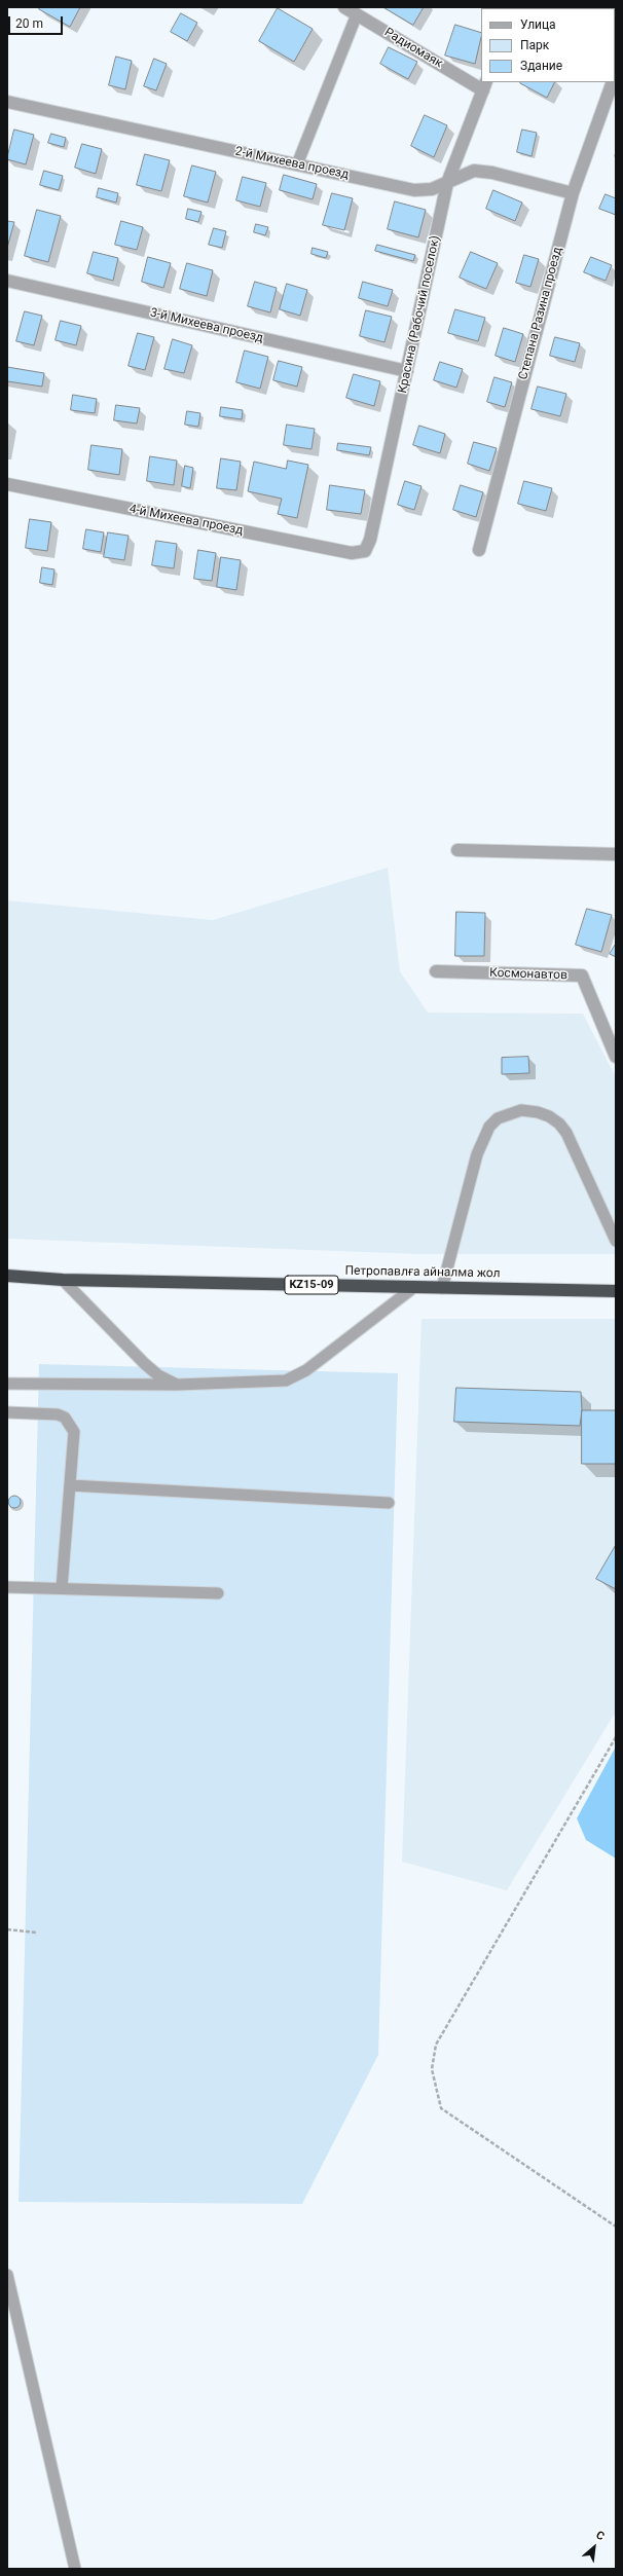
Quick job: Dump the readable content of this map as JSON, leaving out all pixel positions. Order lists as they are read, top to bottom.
{
  "streets": {
    "highway": ["Петропавлға айналма жол", "KZ15-09"],
    "street": [
      "Радиомаяк",
      "2-й Михеева проезд",
      "Степана Разина проезд",
      "Красина (Рабочий поселок)",
      "3-й Михеева проезд",
      "4-й Михеева проезд",
      "Космонавтов"
    ]
  },
  "crossings": [
    ["Радиомаяк", "Красина (Рабочий поселок)"],
    ["2-й Михеева проезд", "Степана Разина проезд"],
    ["2-й Михеева проезд", "Красина (Рабочий поселок)"],
    ["Красина (Рабочий поселок)", "3-й Михеева проезд"],
    ["Красина (Рабочий поселок)", "4-й Михеева проезд"]
  ],
  "legend": ["Улица", "Парк", "Здание"],
  "scale_bar": "20 m",
  "north": "top right"
}
